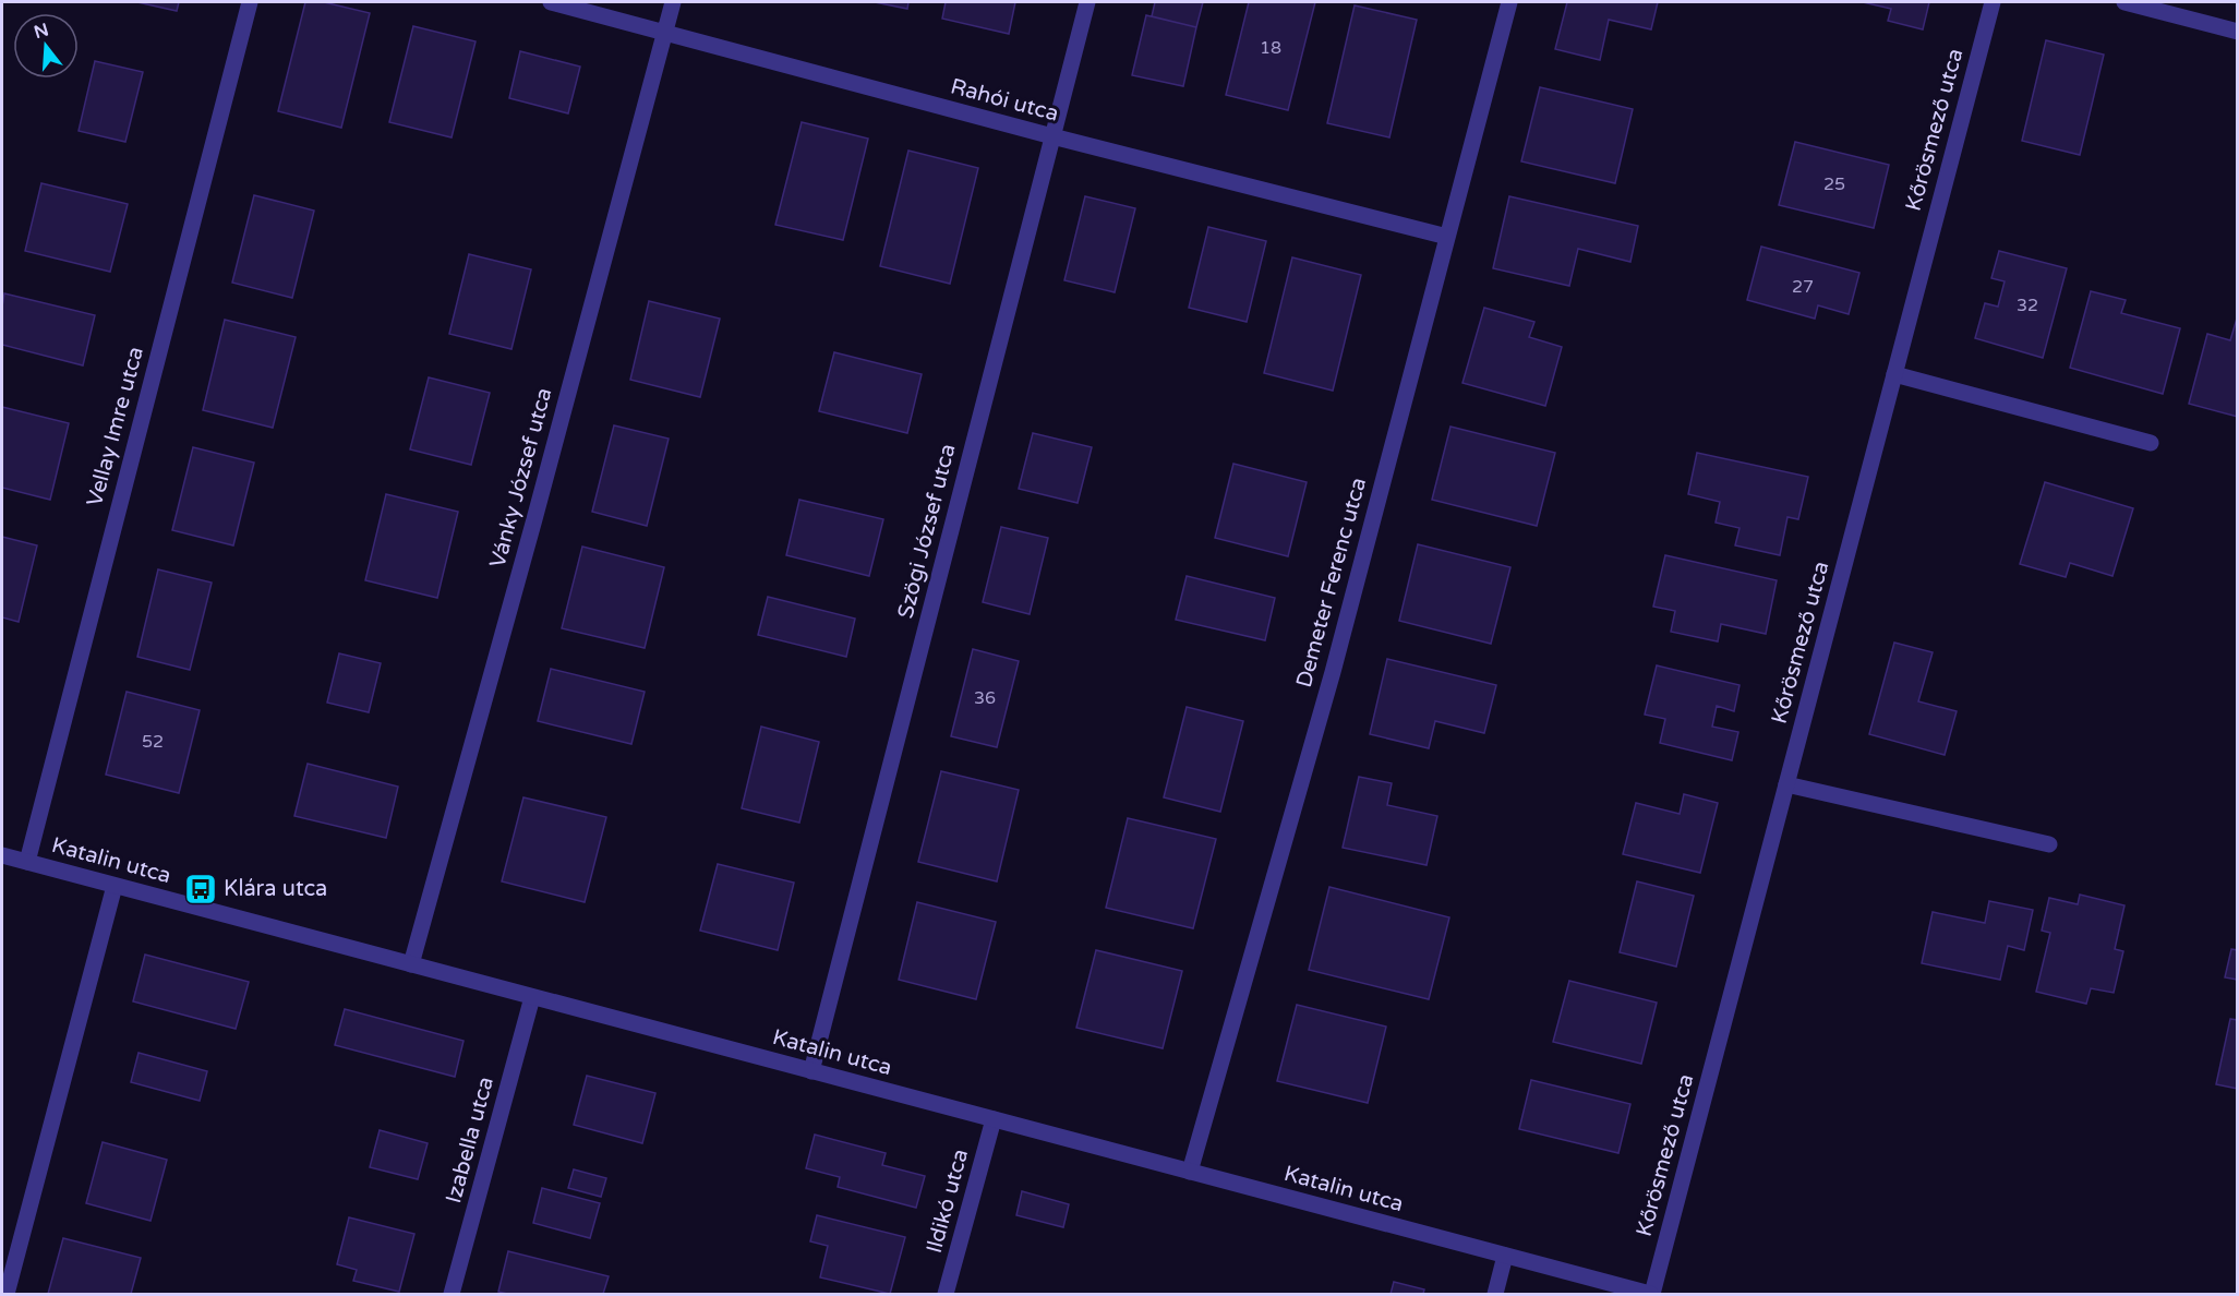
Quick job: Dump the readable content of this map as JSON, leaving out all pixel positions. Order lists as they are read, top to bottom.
{
  "streets": {
    "street": [
      "Rahói utca",
      "Kőrösmező utca",
      "Vellay Imre utca",
      "Vánky József utca",
      "Szögi József utca",
      "Demeter Ferenc utca",
      "Katalin utca",
      "Izabella utca",
      "Ildikó utca"
    ]
  },
  "crossings": [
    ["Rahói utca", "Vánky József utca"],
    ["Rahói utca", "Szögi József utca"],
    ["Rahói utca", "Demeter Ferenc utca"],
    ["Kőrösmező utca", "Katalin utca"],
    ["Vellay Imre utca", "Katalin utca"],
    ["Vánky József utca", "Katalin utca"],
    ["Szögi József utca", "Katalin utca"],
    ["Demeter Ferenc utca", "Katalin utca"],
    ["Katalin utca", "Izabella utca"],
    ["Katalin utca", "Ildikó utca"]
  ],
  "places": {
    "bus stop": ["Klára utca"]
  },
  "house_numbers": [
    "18",
    "25",
    "27",
    "32",
    "36",
    "52"
  ],
  "north": "top"
}
